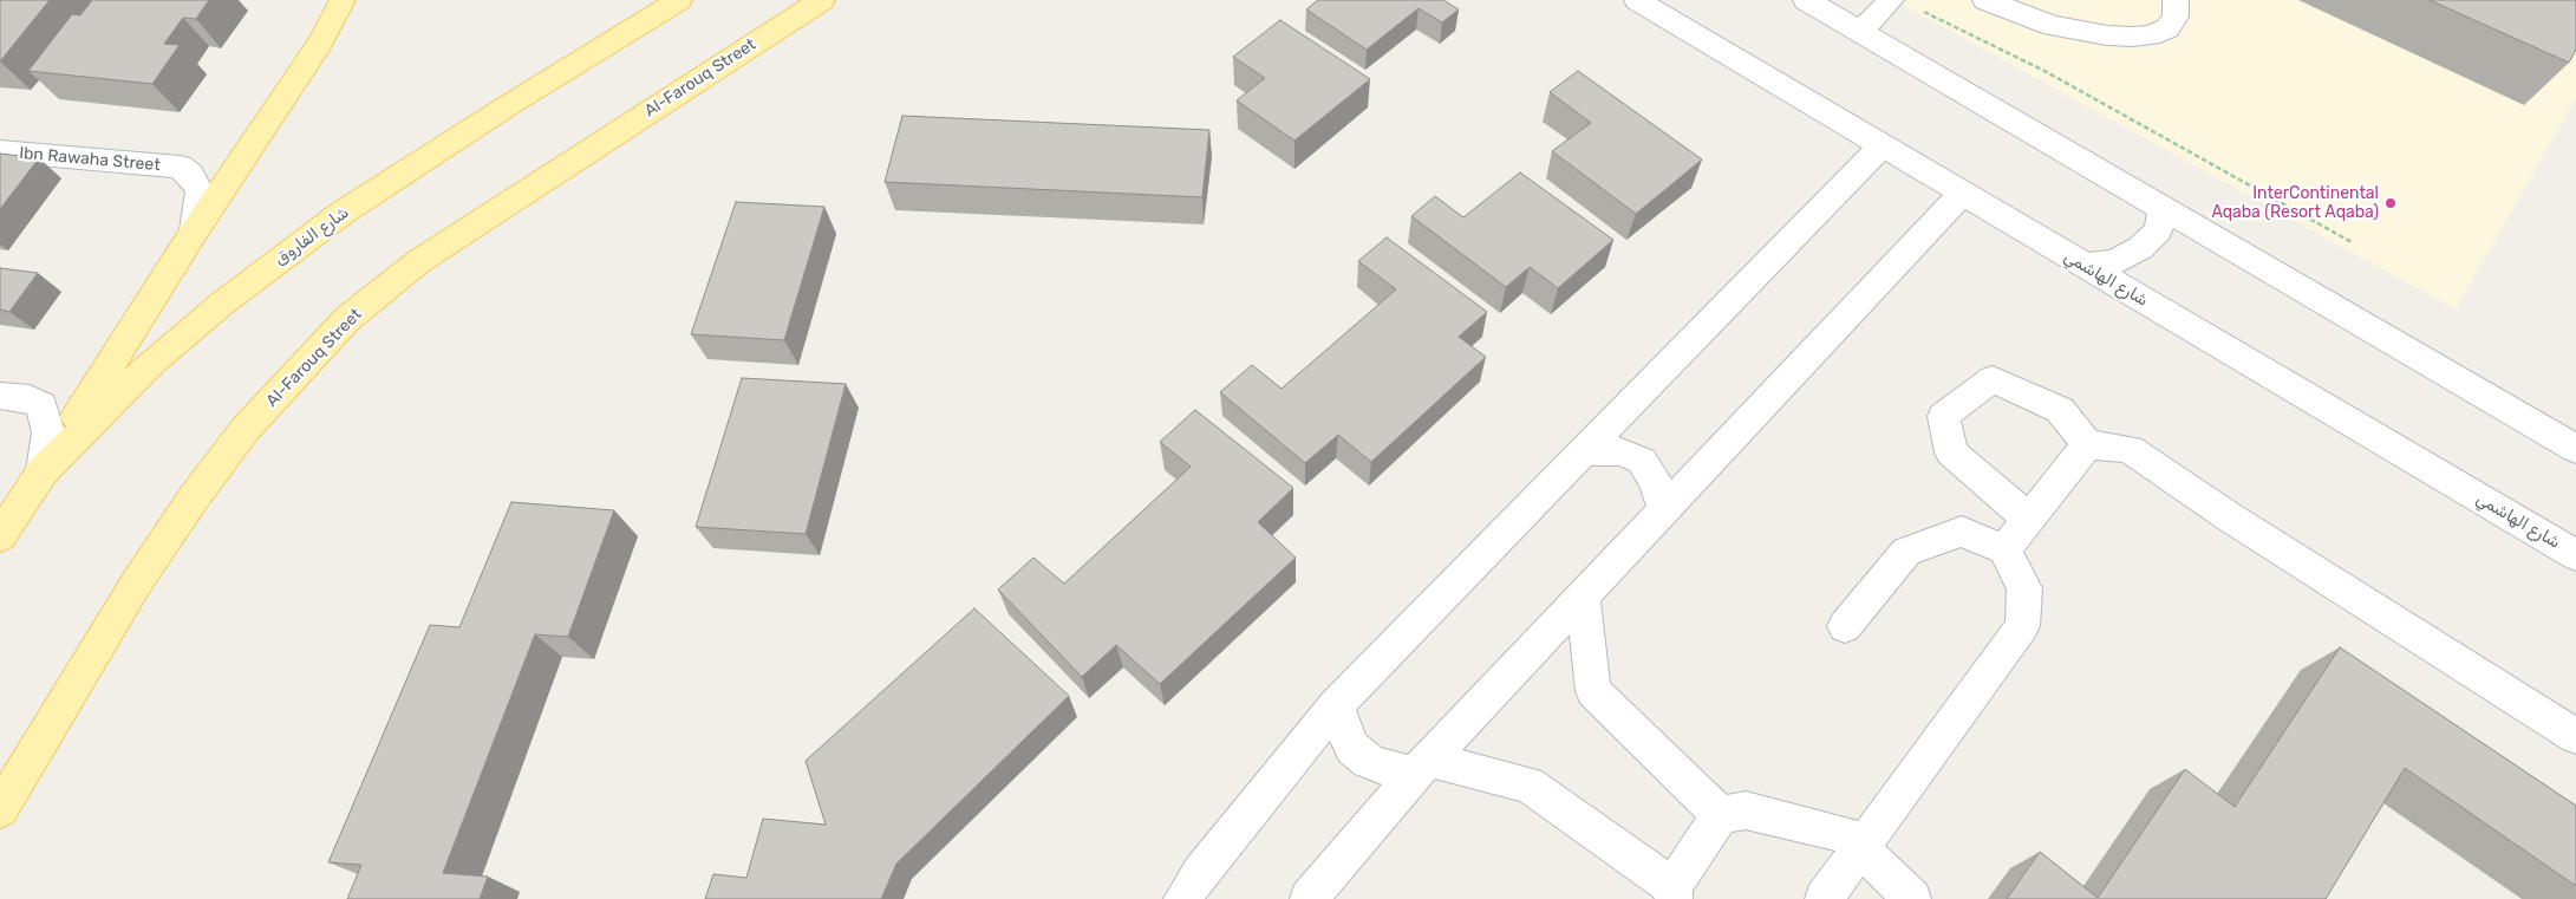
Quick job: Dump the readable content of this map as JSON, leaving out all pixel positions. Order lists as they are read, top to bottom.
{
  "streets": {
    "main road": ["Al-Farouq Street", "شارع الفاروق"],
    "street": ["Ibn Rawaha Street", "شارع الهاشمي"]
  },
  "places": ["InterContinental Aqaba (Resort Aqaba)"]
}
